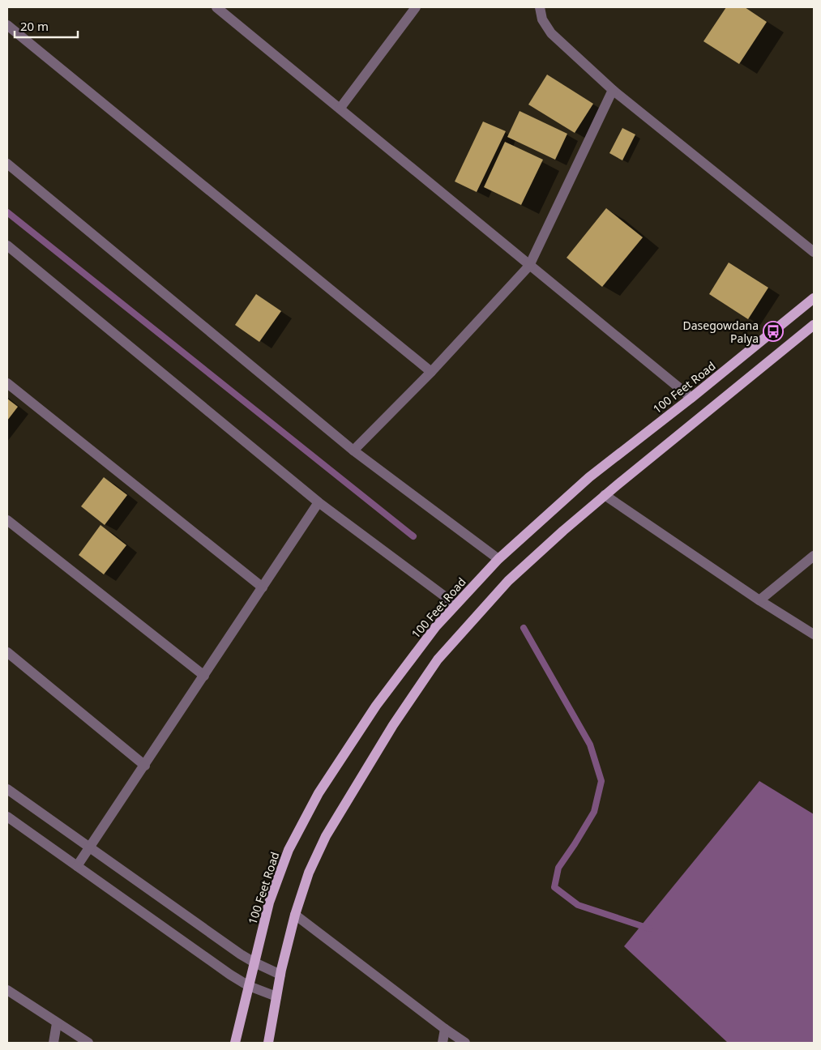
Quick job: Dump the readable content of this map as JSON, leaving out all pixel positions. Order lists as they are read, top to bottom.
{
  "streets": {
    "main road": ["100 Feet Road"]
  },
  "places": {
    "bus stop": ["Dasegowdana Palya"]
  },
  "scale_bar": "20 m"
}
